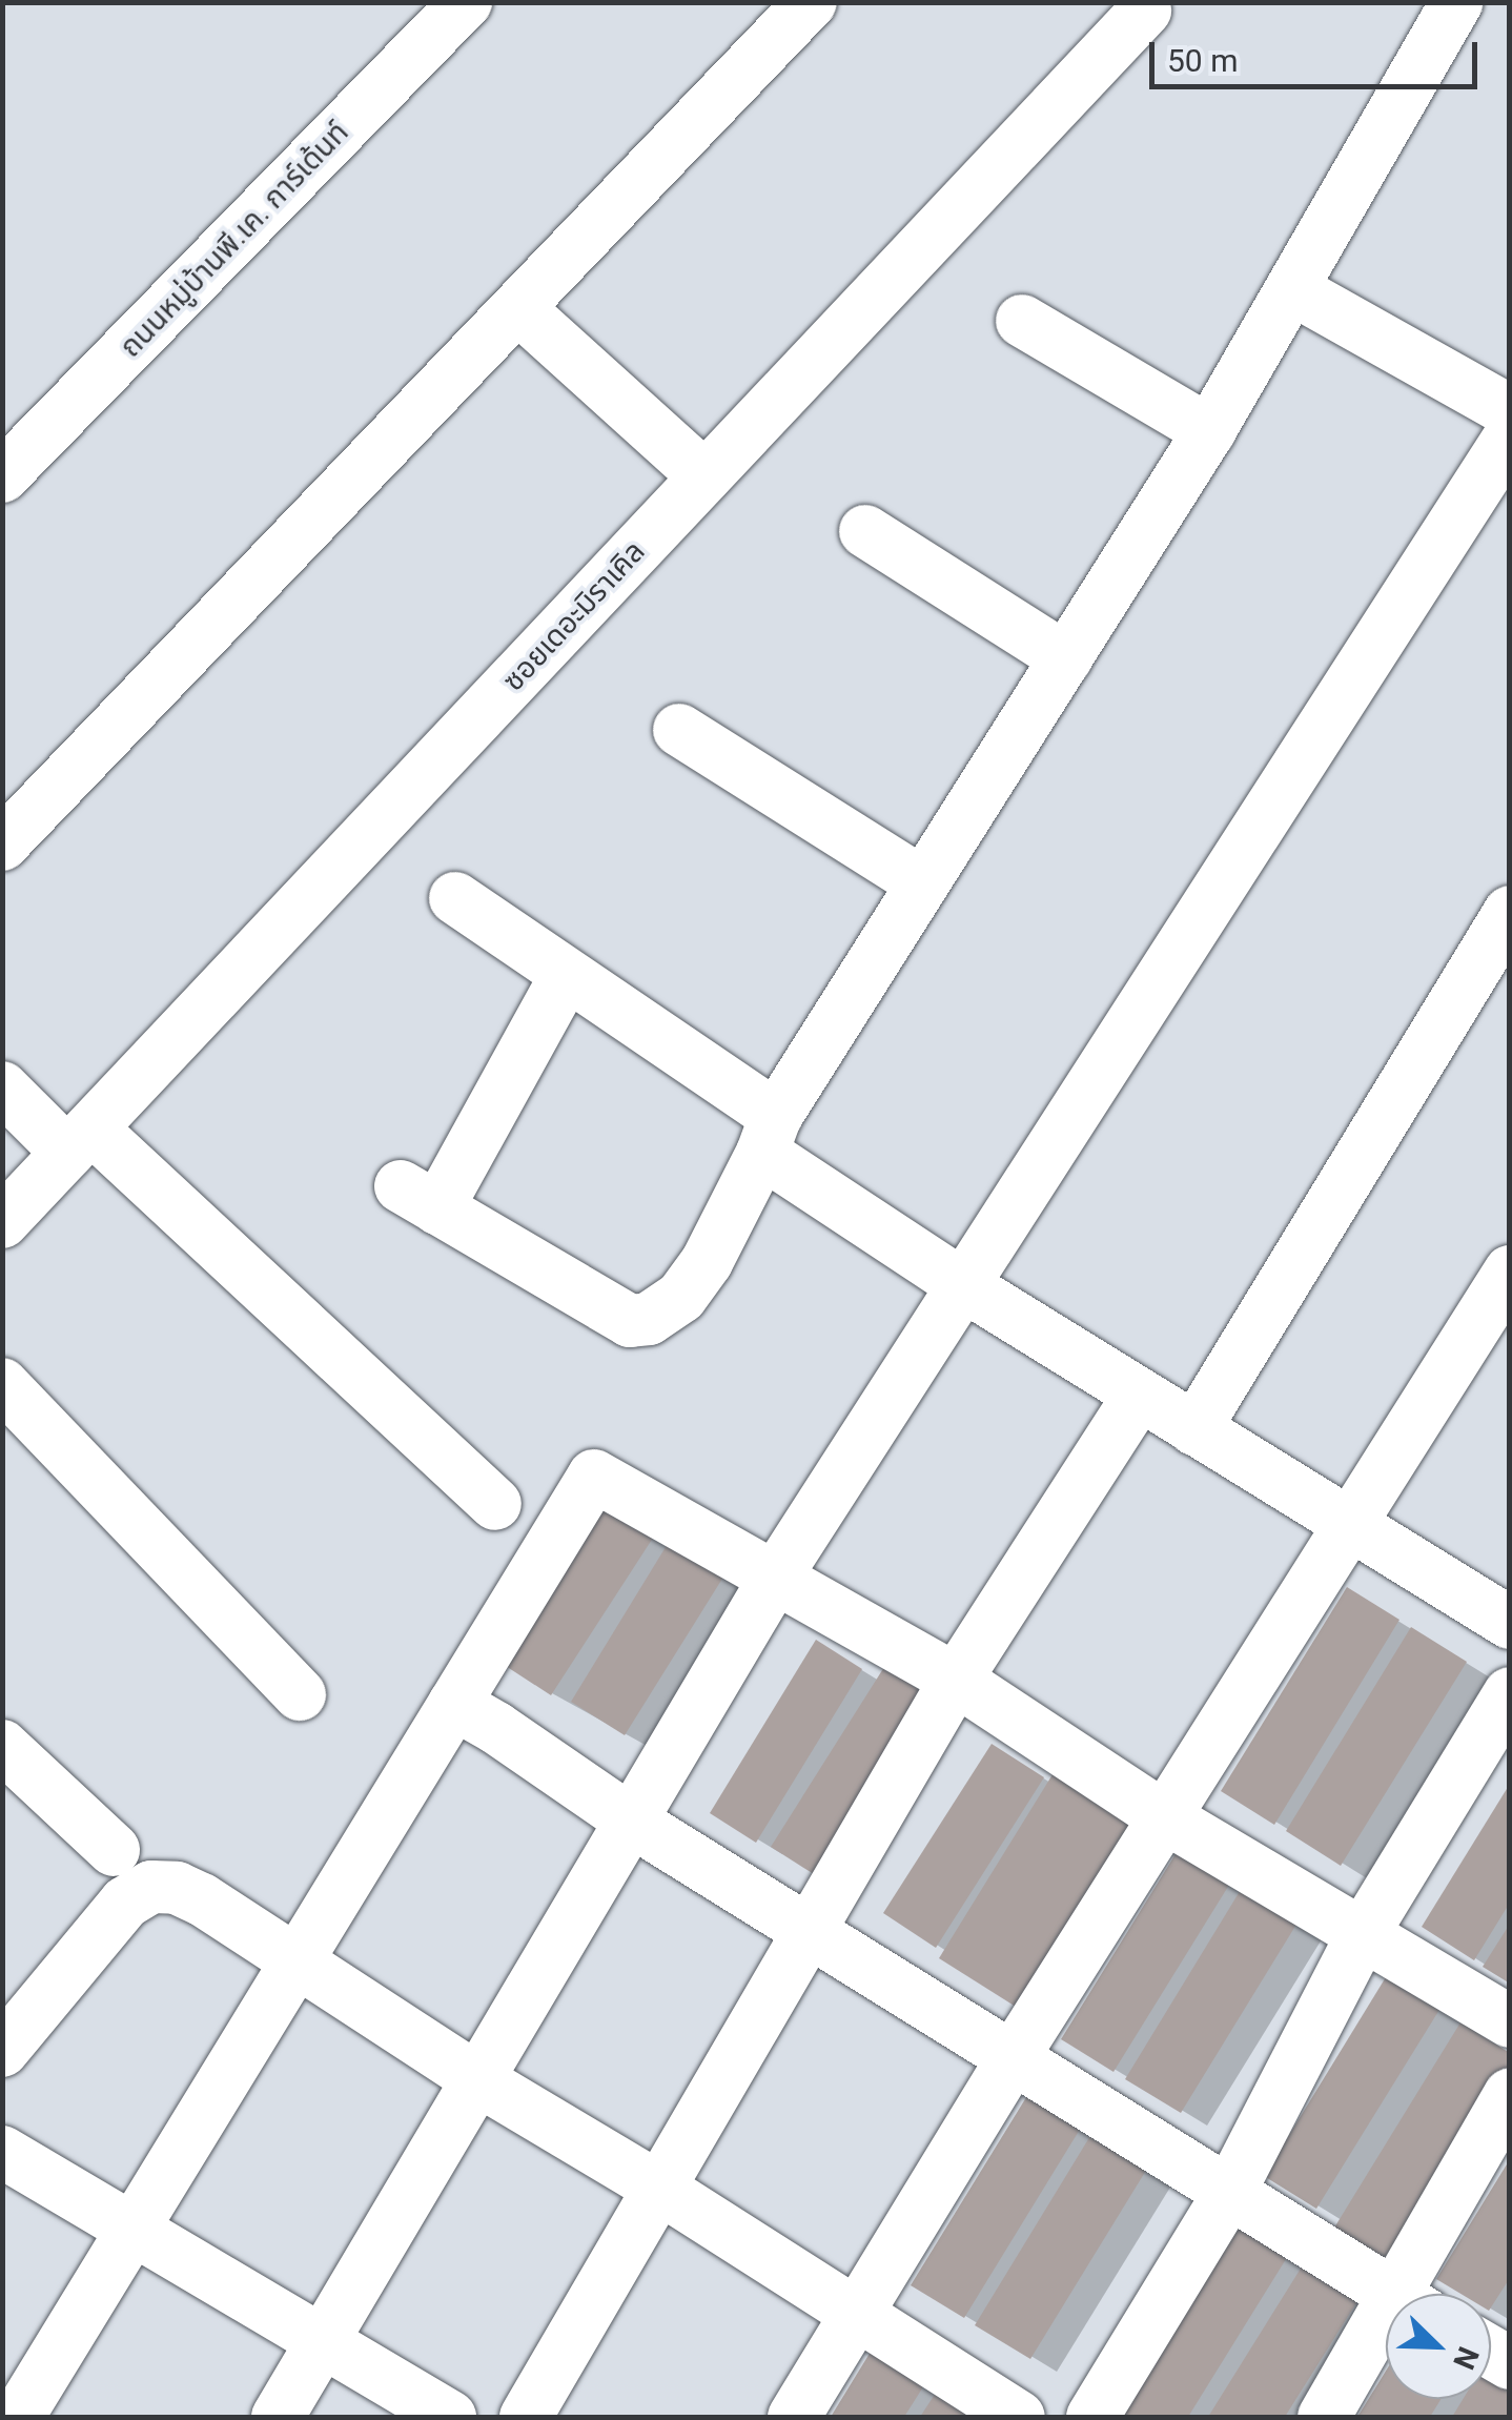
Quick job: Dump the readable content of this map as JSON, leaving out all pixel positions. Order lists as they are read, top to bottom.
{
  "streets": {
    "street": ["ถนนหมู่บ้านพี.เค. การ์เด้นท์", "ซอยเดอะมิราเคิล"]
  },
  "scale_bar": "50 m",
  "north": "bottom right"
}
